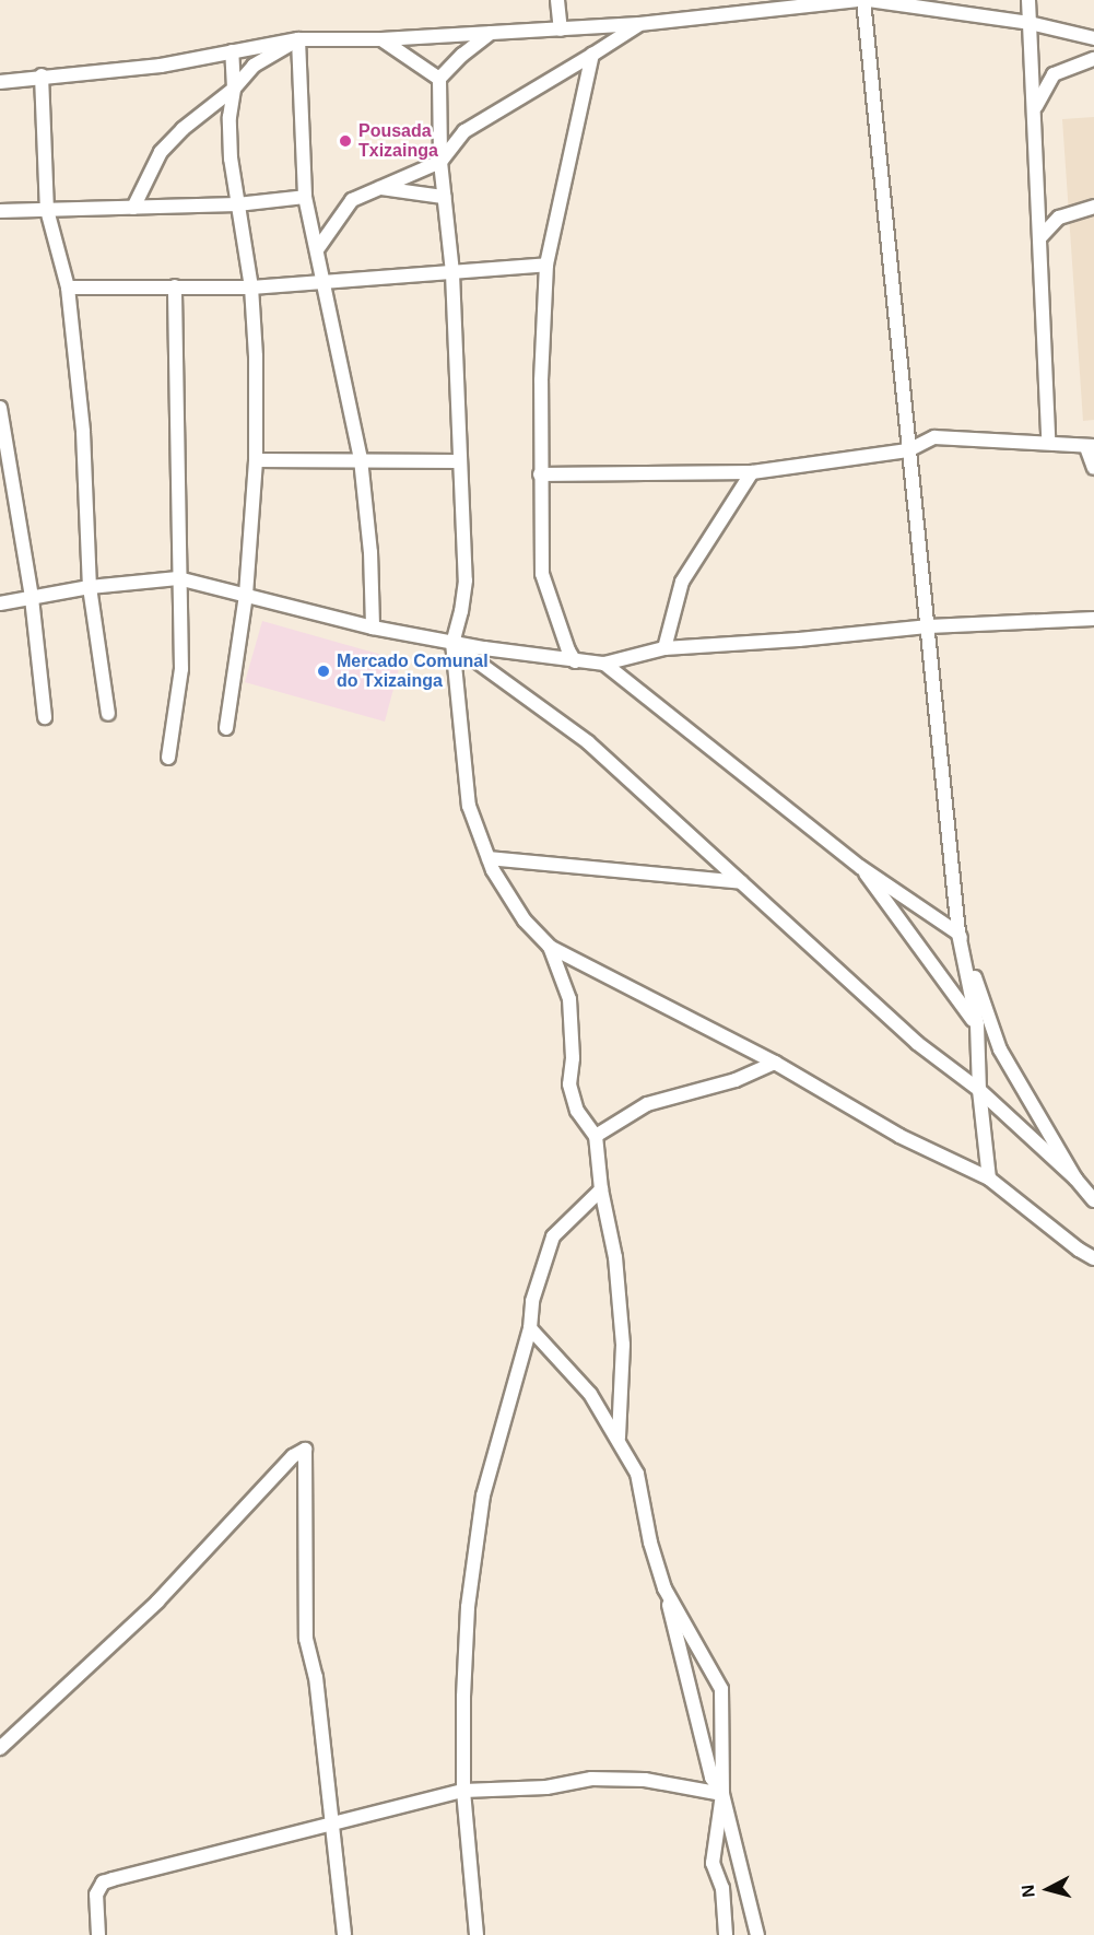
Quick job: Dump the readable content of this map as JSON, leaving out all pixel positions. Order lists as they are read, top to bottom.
{
  "places": ["Pousada Txizainga", "Mercado Comunal do Txizainga"],
  "north": "left"
}
